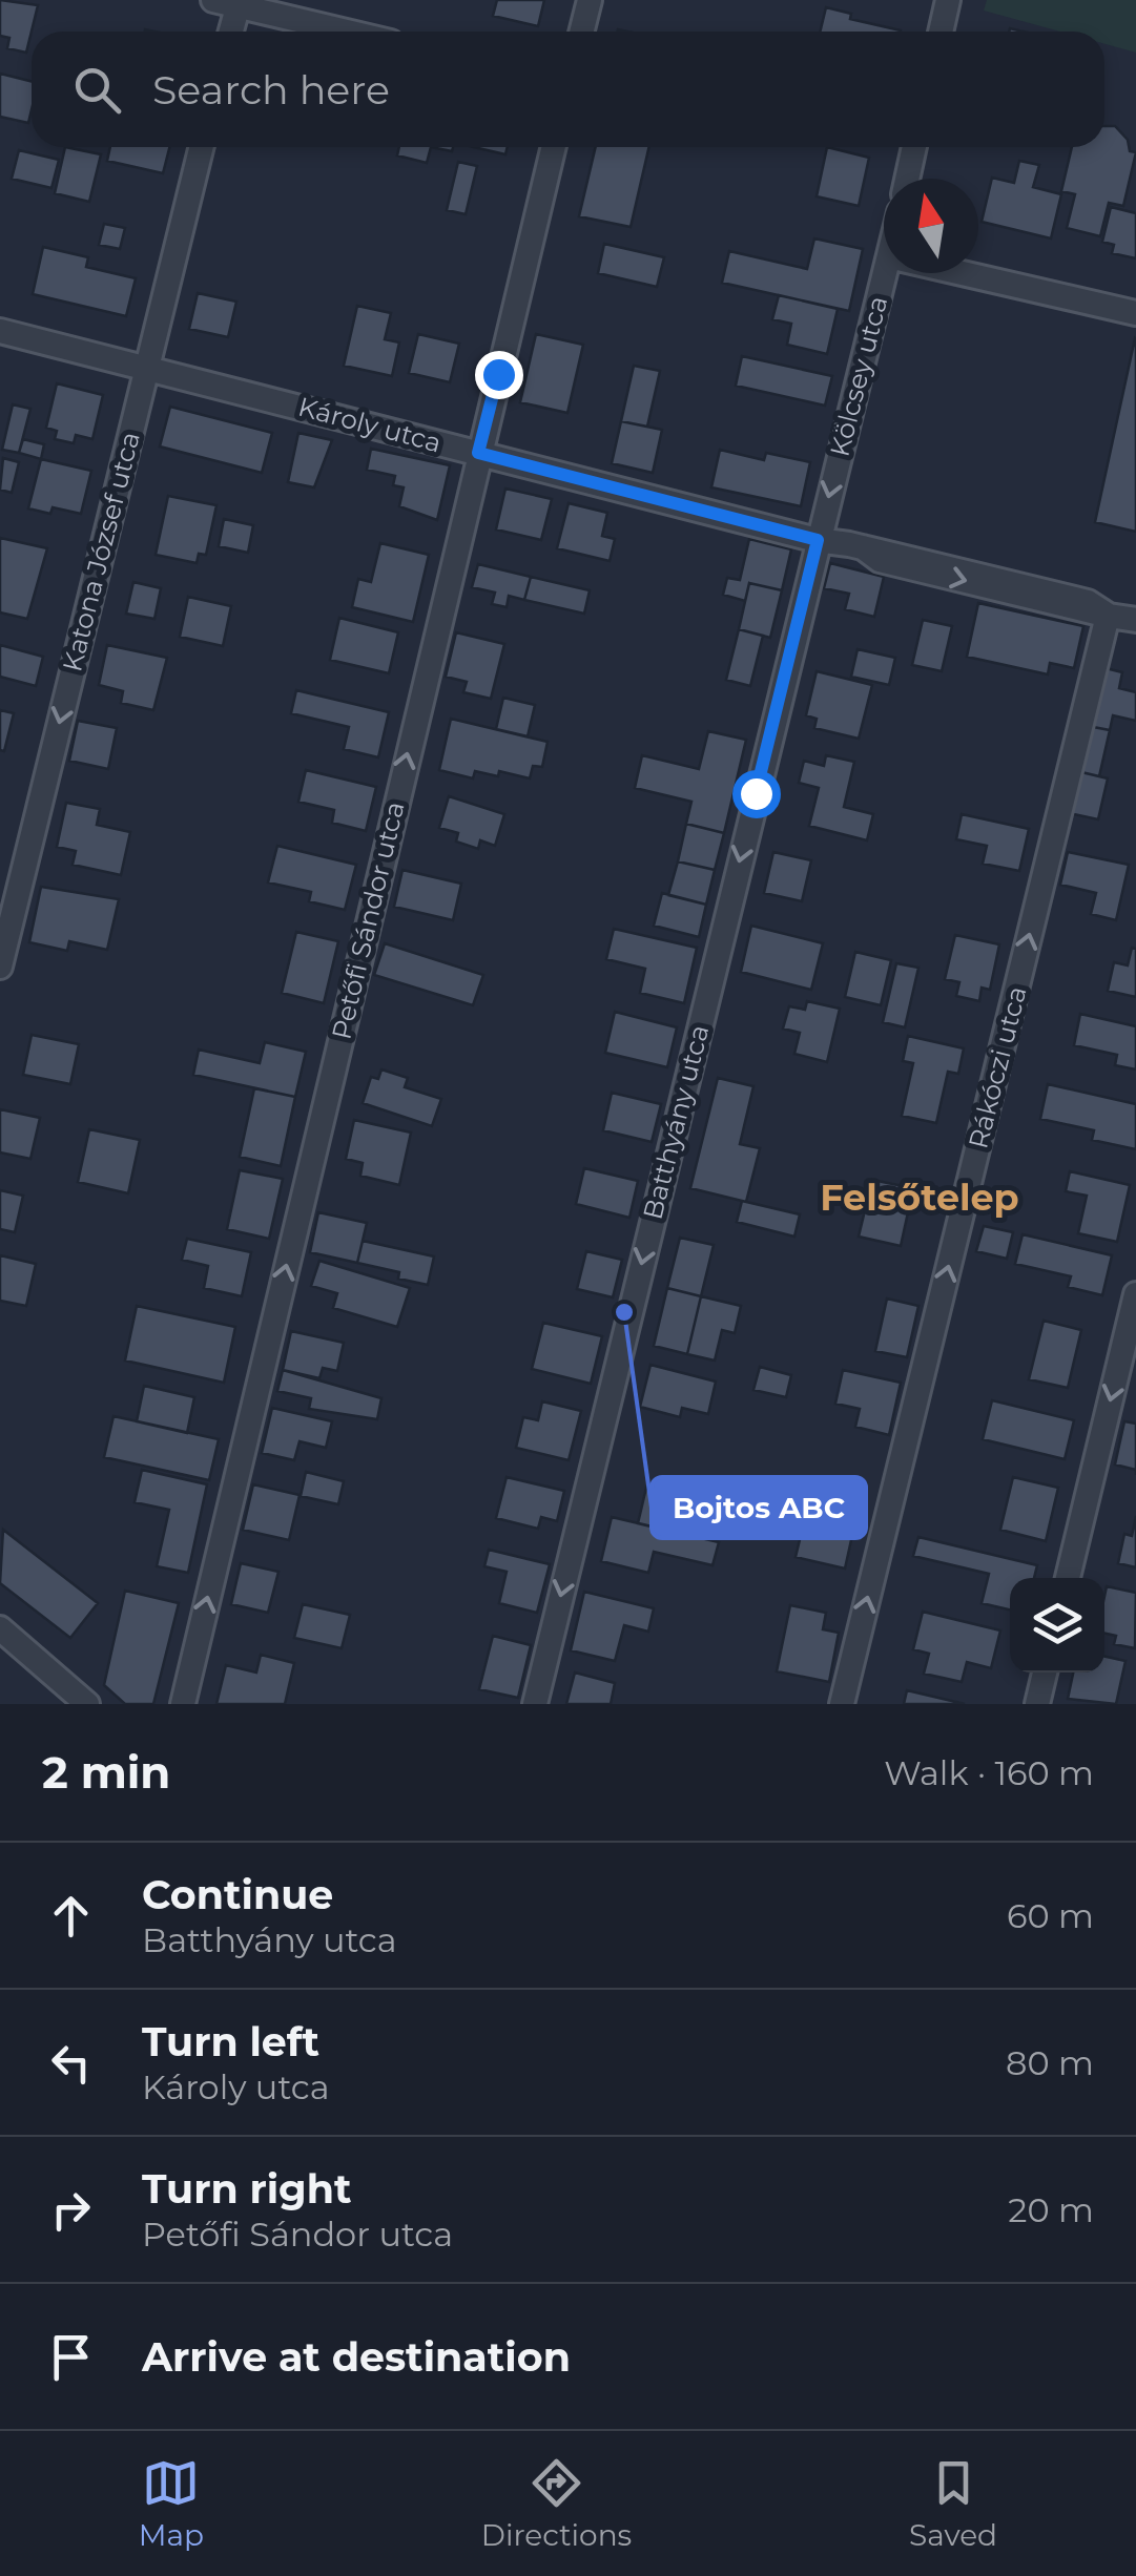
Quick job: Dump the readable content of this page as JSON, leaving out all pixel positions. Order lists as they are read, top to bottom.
{
  "streets": {
    "street": [
      "Kölcsey utca",
      "Károly utca",
      "Katona József utca",
      "Petőfi Sándor utca",
      "Rákóczi utca",
      "Batthyány utca"
    ]
  },
  "crossings": [
    ["Kölcsey utca", "Károly utca"],
    ["Kölcsey utca", "Batthyány utca"],
    ["Károly utca", "Katona József utca"],
    ["Károly utca", "Petőfi Sándor utca"],
    ["Károly utca", "Rákóczi utca"],
    ["Károly utca", "Batthyány utca"]
  ],
  "one_way": [
    "Kölcsey utca",
    "Katona József utca",
    "Petőfi Sándor utca",
    "Rákóczi utca",
    "Batthyány utca"
  ],
  "districts": ["Felsőtelep"],
  "places": ["Bojtos ABC"],
  "north": "top",
  "page": {
    "search": "Search here",
    "heading": ["2 min", "Walk · 160 m"],
    "list": [
      ["Continue", "Batthyány utca", "60 m"],
      ["Turn left", "Károly utca", "80 m"],
      ["Turn right", "Petőfi Sándor utca", "20 m"],
      "Arrive at destination"
    ],
    "nav": ["Map", "Directions", "Saved"]
  }
}
